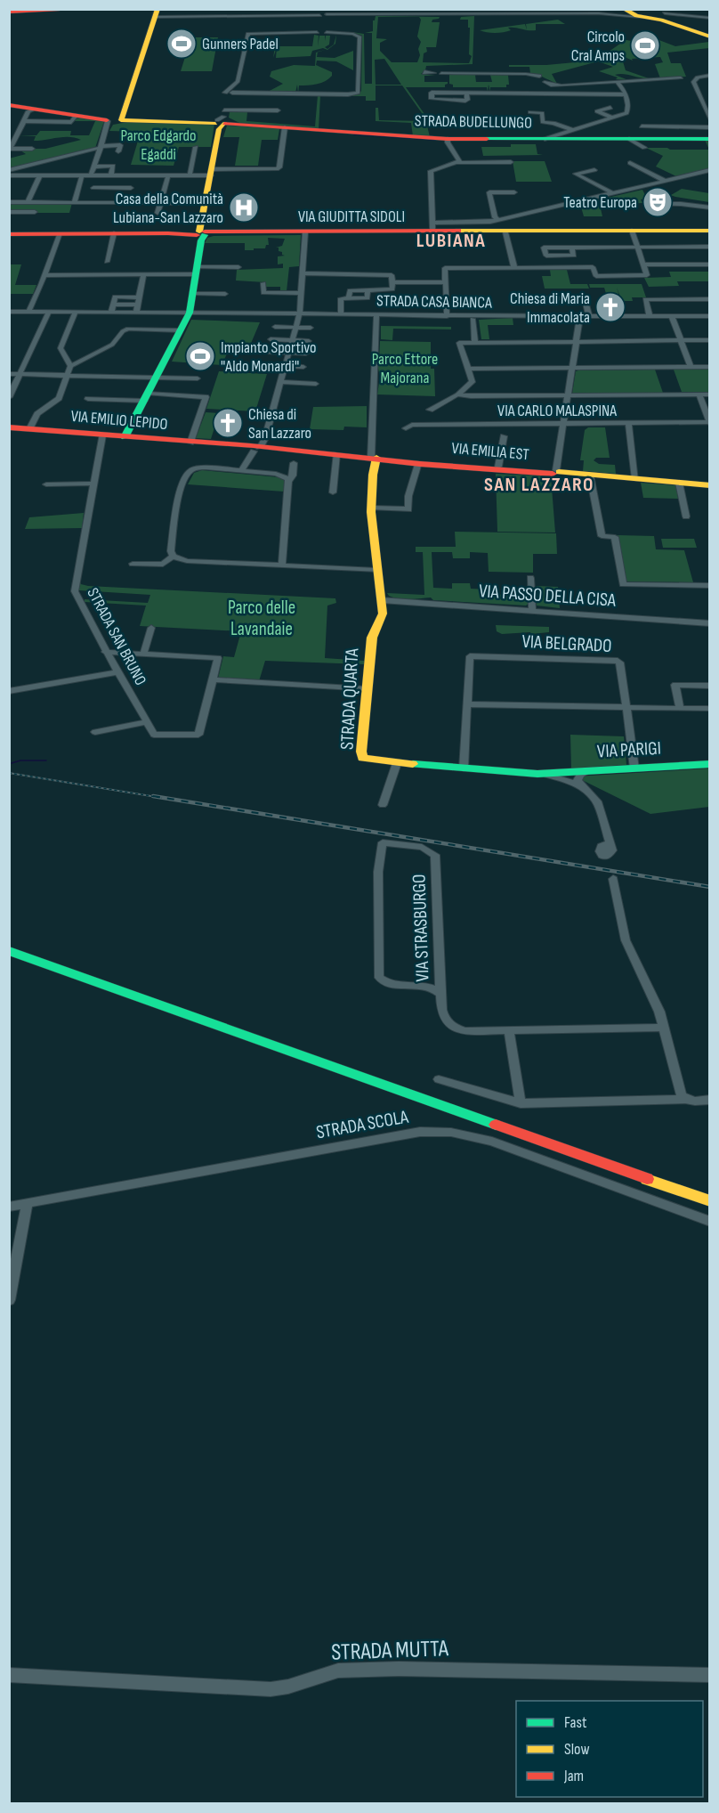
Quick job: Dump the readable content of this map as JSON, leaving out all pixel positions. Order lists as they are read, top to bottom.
{
  "streets": {
    "main road": [
      "STRADA BUDELLUNGO",
      "VIA GIUDITTA SIDOLI",
      "VIA EMILIO LEPIDO",
      "VIA EMILIA EST",
      "STRADA QUARTA",
      "VIA PARIGI"
    ],
    "street": [
      "STRADA CASA BIANCA",
      "VIA CARLO MALASPINA",
      "VIA PASSO DELLA CISA",
      "STRADA SAN BRUNO",
      "VIA BELGRADO",
      "VIA STRASBURGO",
      "STRADA SCOLA",
      "STRADA MUTTA"
    ]
  },
  "crossings": [
    ["VIA EMILIO LEPIDO", "VIA EMILIA EST"],
    ["VIA EMILIO LEPIDO", "STRADA SAN BRUNO"],
    ["VIA EMILIO LEPIDO", "STRADA QUARTA"],
    ["VIA EMILIA EST", "STRADA QUARTA"],
    ["VIA PASSO DELLA CISA", "STRADA QUARTA"],
    ["VIA BELGRADO", "VIA PARIGI"],
    ["STRADA QUARTA", "VIA PARIGI"]
  ],
  "districts": ["LUBIANA", "SAN LAZZARO"],
  "parks": ["Parco Edgardo Egaddi", "Parco Ettore Majorana", "Parco delle Lavandaie"],
  "places": {
    "sports": ["Gunners Padel", "Circolo Cral Amps", "Impianto Sportivo \"Aldo Monardi\""],
    "theatre": ["Teatro Europa"],
    "hospital": ["Casa della Comunità Lubiana-San Lazzaro"],
    "church": ["Chiesa di Maria Immacolata", "Chiesa di San Lazzaro"]
  },
  "legend": ["Fast", "Slow", "Jam"]
}
